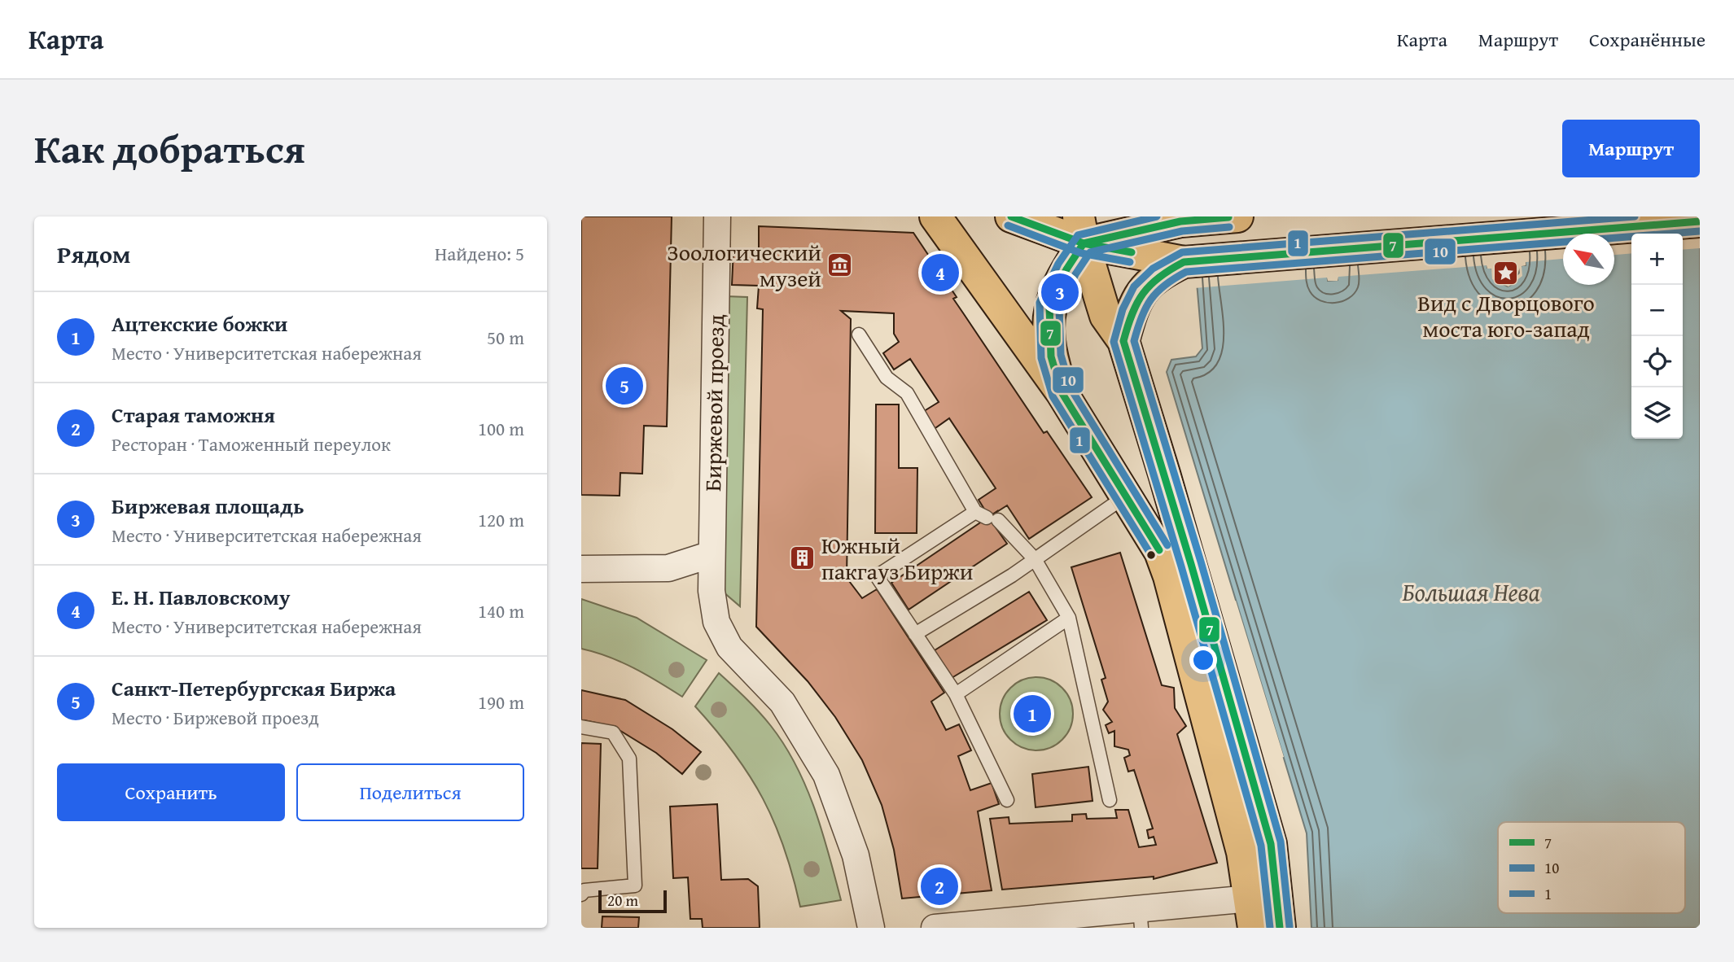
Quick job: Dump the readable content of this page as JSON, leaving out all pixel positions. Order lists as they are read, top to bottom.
{
  "streets": {
    "street": ["Биржевой проезд"]
  },
  "water": ["Большая Нева"],
  "places": {
    "museum": ["Зоологический музей"],
    "place": ["Вид с Дворцового моста юго-запад"],
    "building": ["Южный пакгауз Биржи"]
  },
  "lines": ["transit line 7", "transit line 1", "transit line 10"],
  "legend": ["7", "10", "1"],
  "scale_bar": "20 m",
  "north": "top left",
  "page": {
    "header": "Карта",
    "nav": ["Карта", "Маршрут", "Сохранённые"],
    "title": "Как добраться",
    "buttons": [
      "Маршрут",
      ["Сохранить", "Поделиться"]
    ],
    "heading": ["Рядом", "Найдено: 5"],
    "map_buttons": ["+", "−"],
    "pins": [
      "4",
      "3",
      "5",
      "1",
      "2"
    ],
    "list": [
      {
        "mark": "1",
        "name": "Ацтекские божки",
        "note": "Место · Университетская набережная",
        "value": "50 m"
      },
      {
        "mark": "2",
        "name": "Старая таможня",
        "note": "Ресторан · Таможенный переулок",
        "value": "100 m"
      },
      {
        "mark": "3",
        "name": "Биржевая площадь",
        "note": "Место · Университетская набережная",
        "value": "120 m"
      },
      {
        "mark": "4",
        "name": "Е. Н. Павловскому",
        "note": "Место · Университетская набережная",
        "value": "140 m"
      },
      {
        "mark": "5",
        "name": "Санкт-Петербургская Биржа",
        "note": "Место · Биржевой проезд",
        "value": "190 m"
      }
    ],
    "scale": "20 m"
  }
}
